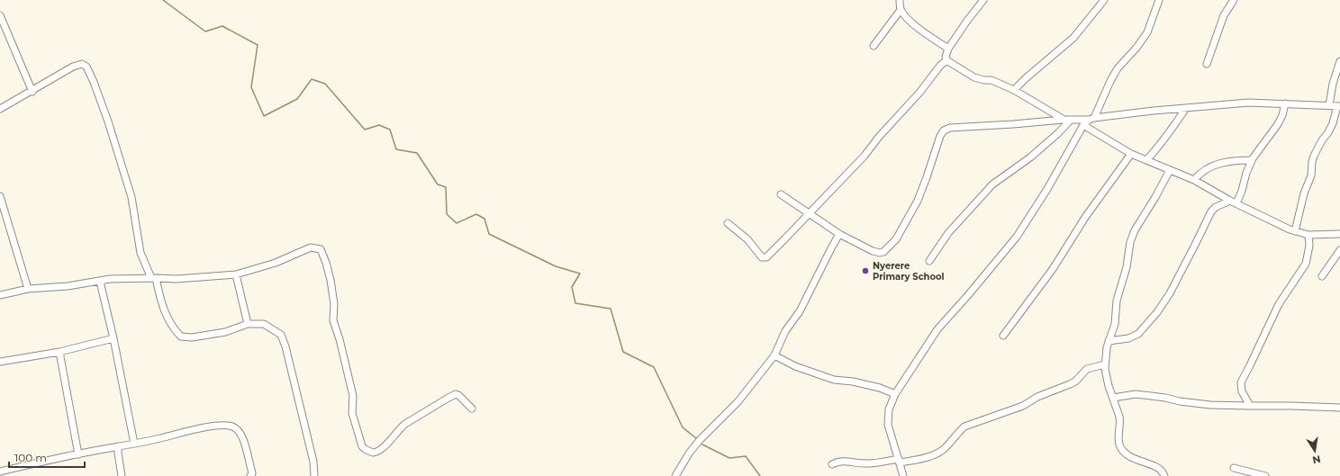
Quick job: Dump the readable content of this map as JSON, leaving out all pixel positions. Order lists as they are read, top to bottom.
{
  "places": ["Nyerere Primary School"],
  "scale_bar": "100 m",
  "north": "bottom"
}
